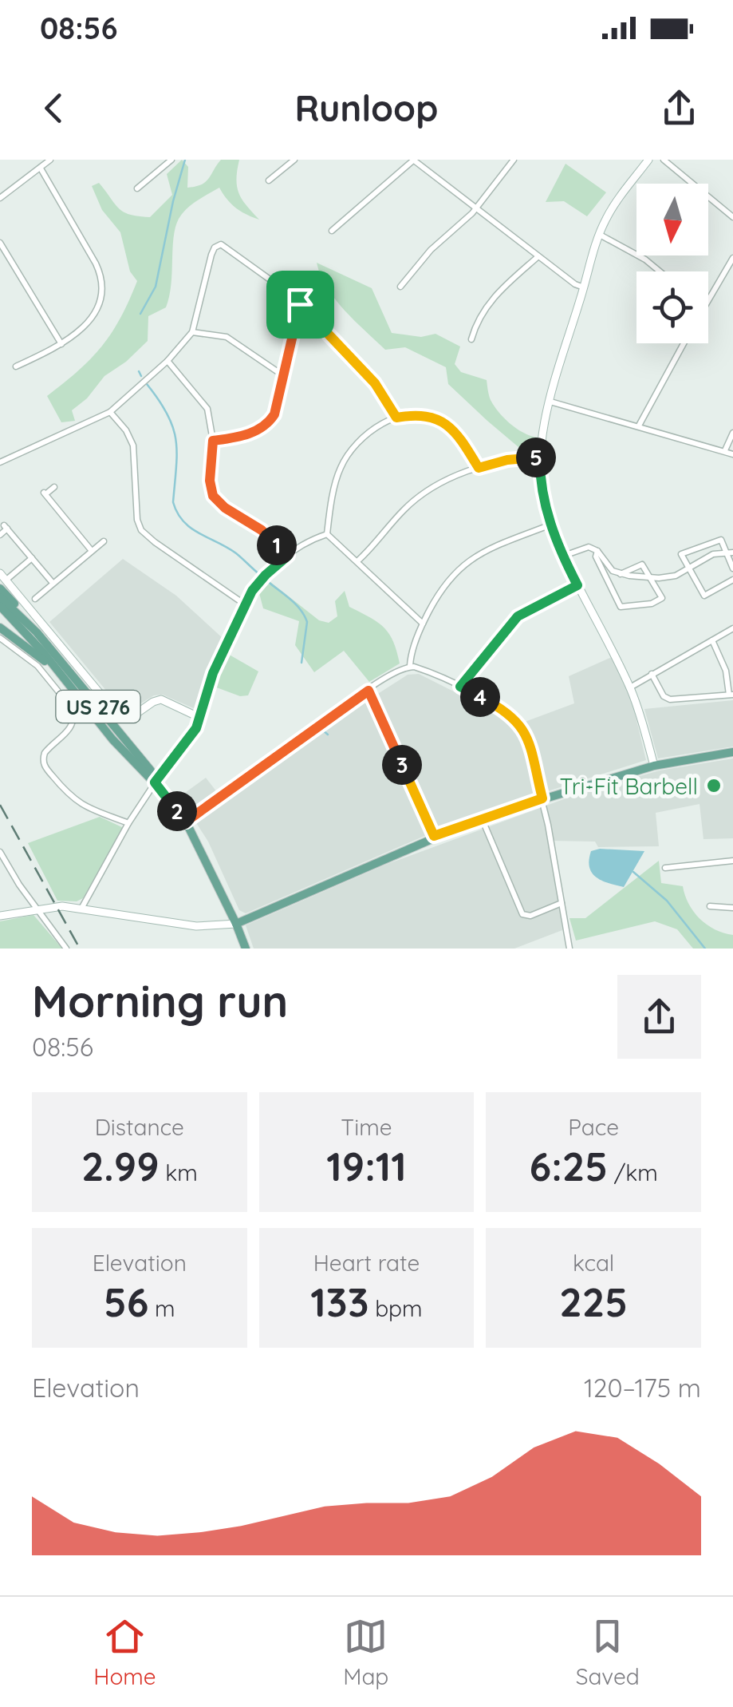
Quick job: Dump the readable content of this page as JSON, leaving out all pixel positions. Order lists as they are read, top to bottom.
{
  "streets": {
    "main road": ["US 276"]
  },
  "places": ["Tri-Fit Barbell"],
  "north": "bottom",
  "page": {
    "status": "08:56",
    "header": "Runloop",
    "pins": [
      "5",
      "1",
      "4",
      "3",
      "2"
    ],
    "heading": ["Morning run", "08:56"],
    "stats": [
      ["Distance", "2.99 km"],
      ["Time", "19:11"],
      ["Pace", "6:25 /km"],
      ["Elevation", "56 m"],
      ["Heart rate", "133 bpm"],
      ["kcal", "225"]
    ],
    "chart": ["Elevation", "120–175 m"],
    "tabs": ["Home", "Map", "Saved"]
  }
}
